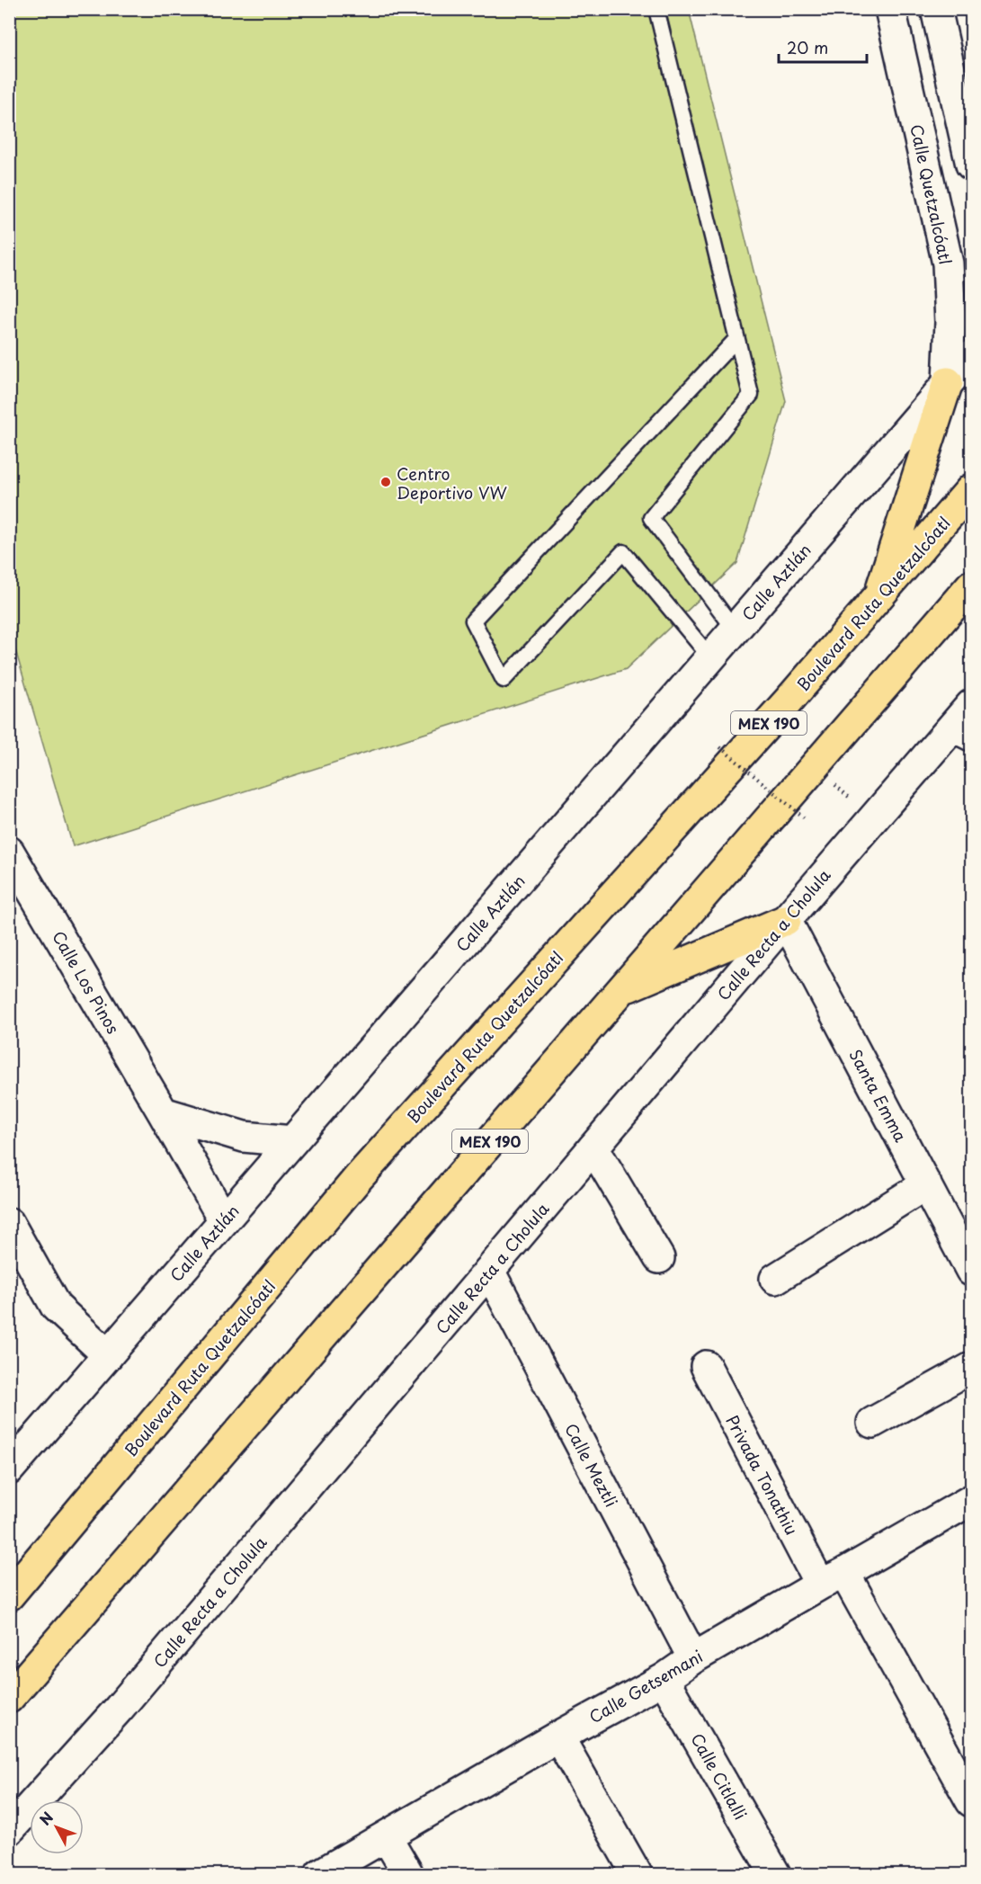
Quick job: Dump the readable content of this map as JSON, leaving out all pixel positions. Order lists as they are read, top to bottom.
{
  "streets": {
    "main road": ["Boulevard Ruta Quetzalcóatl", "MEX 190"],
    "street": [
      "Calle Quetzalcóatl",
      "Calle Aztlán",
      "Calle Recta a Cholula",
      "Calle Los Pinos",
      "Santa Emma",
      "Calle Meztli",
      "Privada Tonathiu",
      "Calle Getsemani",
      "Calle Citlalli"
    ]
  },
  "crossings": [
    ["Calle Quetzalcóatl", "Calle Aztlán"],
    ["Calle Aztlán", "Calle Los Pinos"],
    ["Calle Recta a Cholula", "Santa Emma"],
    ["Calle Recta a Cholula", "Calle Meztli"],
    ["Calle Meztli", "Calle Getsemani"],
    ["Privada Tonathiu", "Calle Getsemani"],
    ["Calle Getsemani", "Calle Citlalli"]
  ],
  "places": ["Centro Deportivo VW"],
  "scale_bar": "20 m",
  "north": "top left"
}
